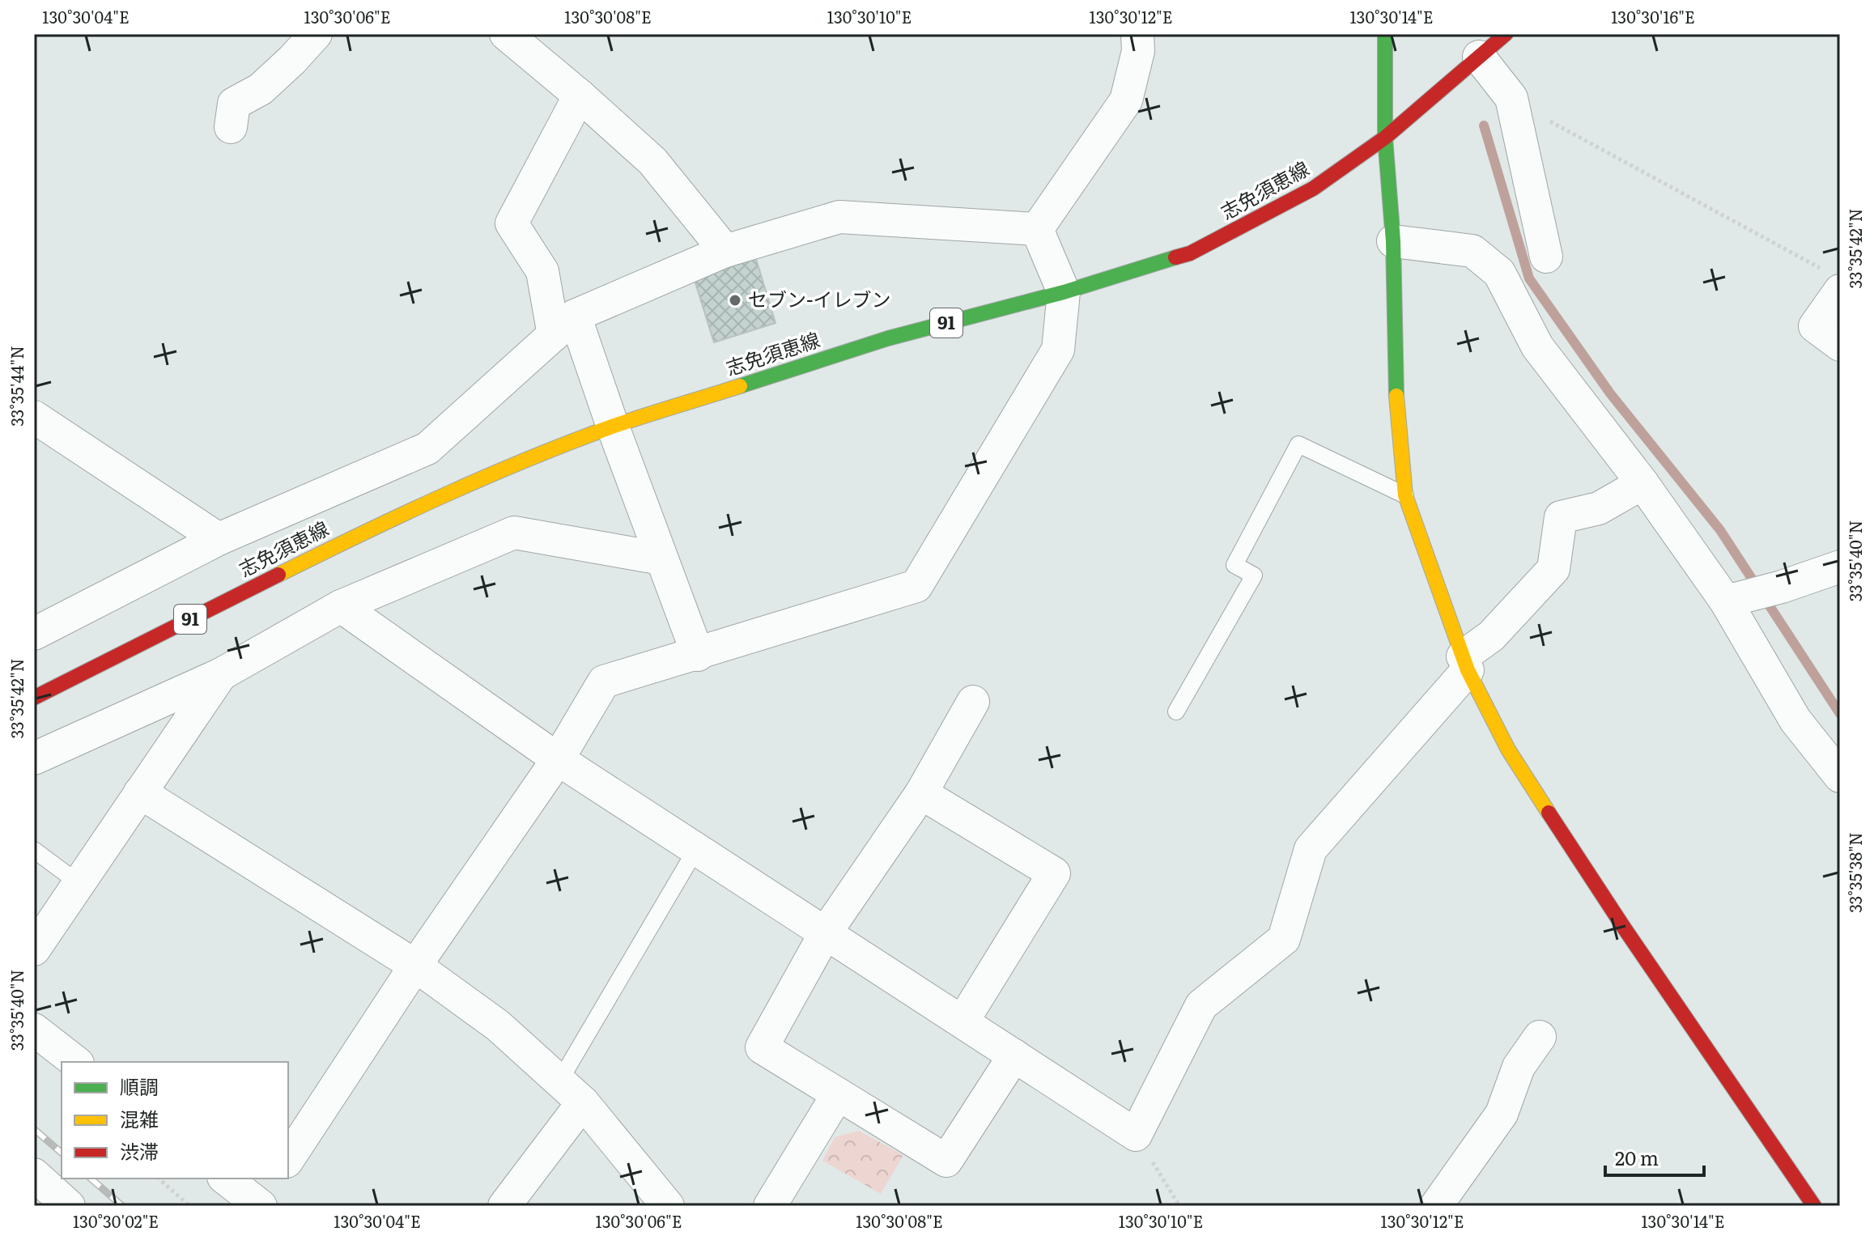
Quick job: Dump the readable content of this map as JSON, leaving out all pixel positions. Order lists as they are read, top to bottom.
{
  "streets": {
    "main road": ["志免須恵線", "91"]
  },
  "places": ["セブン-イレブン"],
  "legend": ["順調", "混雑", "渋滞"],
  "scale_bar": "20 m",
  "coordinates": [
    "130°30'04\"E",
    "130°30'06\"E",
    "130°30'08\"E",
    "130°30'10\"E",
    "130°30'12\"E",
    "130°30'14\"E",
    "130°30'16\"E",
    "33°35'42\"N",
    "33°35'44\"N",
    "33°35'40\"N",
    "33°35'38\"N",
    "130°30'02\"E"
  ]
}
